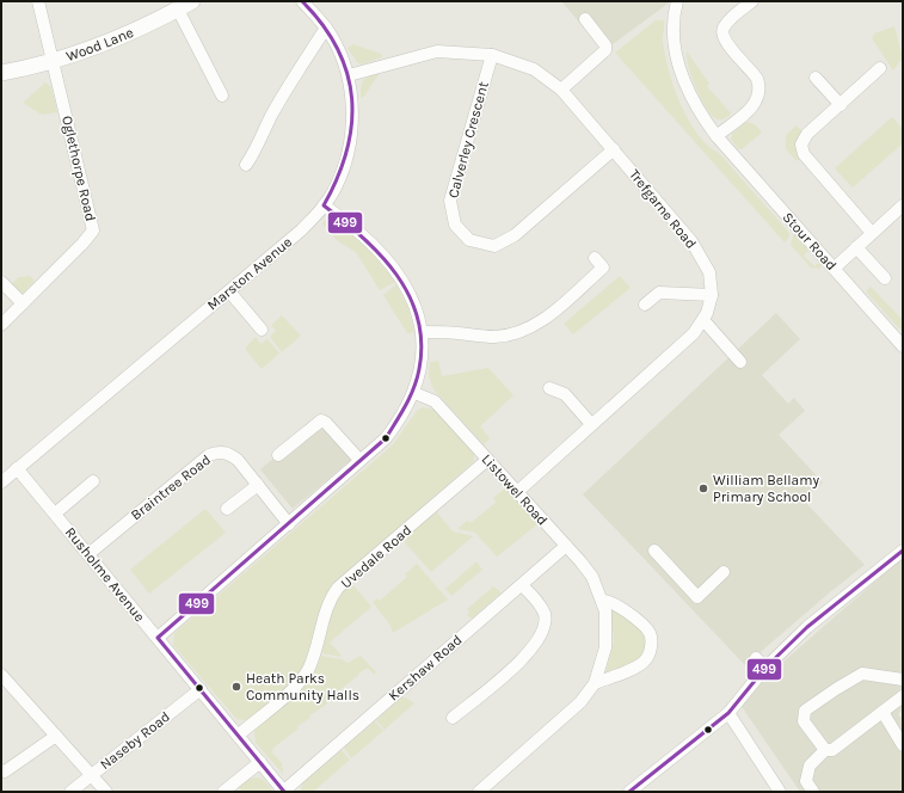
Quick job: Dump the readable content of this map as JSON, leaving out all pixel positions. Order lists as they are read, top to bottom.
{
  "streets": {
    "main road": ["Wood Lane"],
    "street": [
      "Calverley Crescent",
      "Oglethorpe Road",
      "Trefgarne Road",
      "Stour Road",
      "Marston Avenue",
      "Braintree Road",
      "Listowel Road",
      "Uvedale Road",
      "Rusholme Avenue",
      "Kershaw Road",
      "Naseby Road"
    ]
  },
  "crossings": [
    ["Wood Lane", "Oglethorpe Road"],
    ["Calverley Crescent", "Trefgarne Road"],
    ["Trefgarne Road", "Marston Avenue"],
    ["Trefgarne Road", "Listowel Road"],
    ["Marston Avenue", "Rusholme Avenue"],
    ["Braintree Road", "Rusholme Avenue"],
    ["Listowel Road", "Uvedale Road"],
    ["Listowel Road", "Kershaw Road"],
    ["Uvedale Road", "Rusholme Avenue"],
    ["Rusholme Avenue", "Kershaw Road"],
    ["Rusholme Avenue", "Naseby Road"]
  ],
  "places": ["William Bellamy Primary School", "Heath Parks Community Halls"],
  "lines": ["transit line 499"]
}
